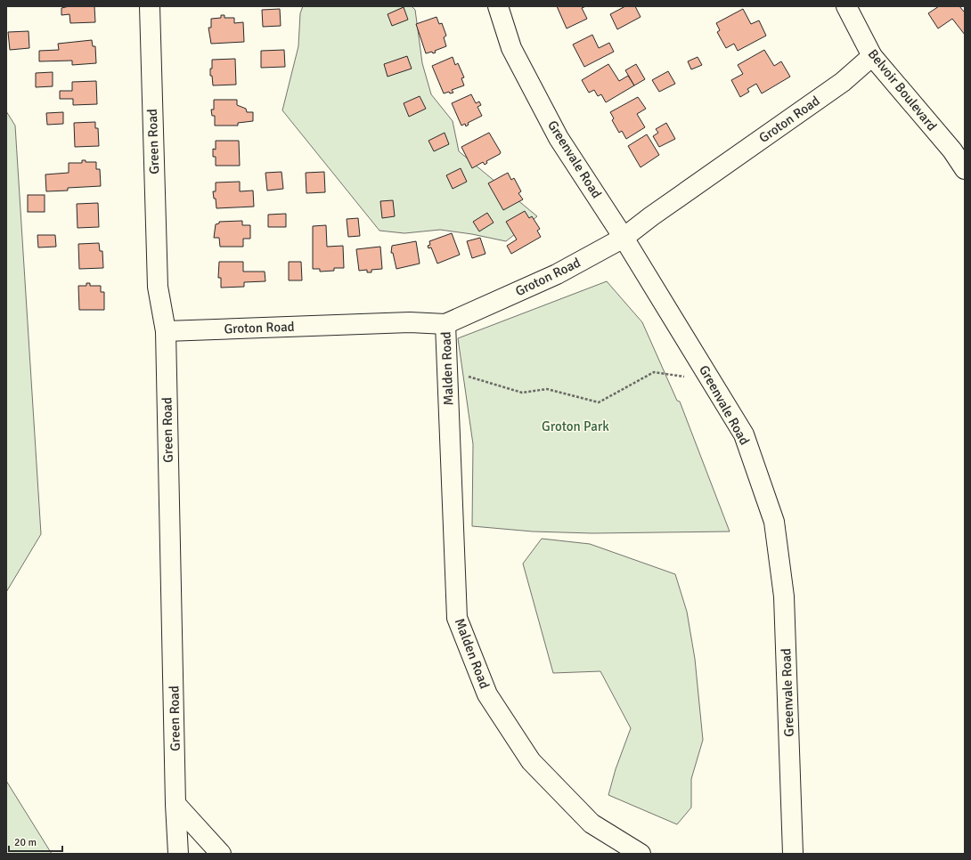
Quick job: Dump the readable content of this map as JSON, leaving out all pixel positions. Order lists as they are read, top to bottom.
{
  "streets": {
    "street": [
      "Belvoir Boulevard",
      "Groton Road",
      "Green Road",
      "Greenvale Road",
      "Malden Road"
    ]
  },
  "crossings": [
    ["Belvoir Boulevard", "Groton Road"],
    ["Groton Road", "Green Road"],
    ["Groton Road", "Greenvale Road"],
    ["Groton Road", "Malden Road"]
  ],
  "parks": ["Groton Park"],
  "scale_bar": "20 m"
}
